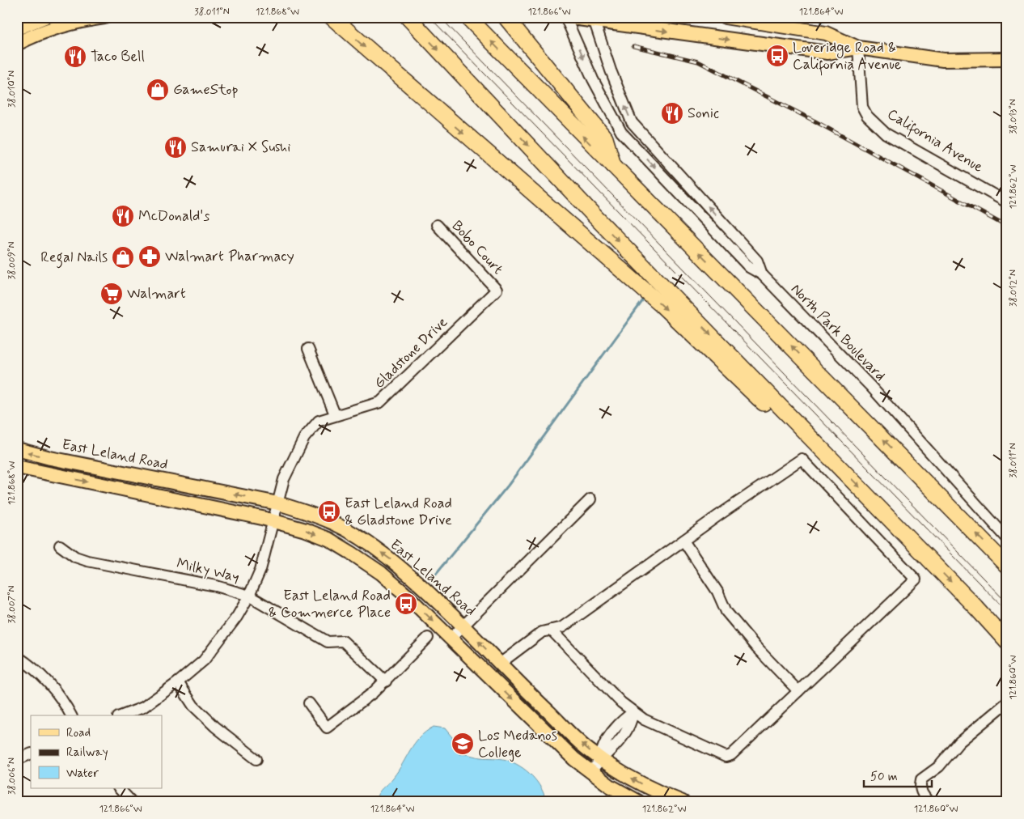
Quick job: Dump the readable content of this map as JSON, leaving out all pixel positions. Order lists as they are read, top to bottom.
{
  "streets": {
    "main road": ["East Leland Road"],
    "street": [
      "California Avenue",
      "Bobo Court",
      "North Park Boulevard",
      "Gladstone Drive",
      "Milky Way"
    ]
  },
  "crossings": [
    ["Bobo Court", "Gladstone Drive"],
    ["Gladstone Drive", "East Leland Road"],
    ["Gladstone Drive", "Milky Way"]
  ],
  "places": {
    "bus stop": ["Loveridge Road & California Avenue", "East Leland Road & Gladstone Drive", "East Leland Road & Commerce Place"],
    "restaurant": [
      "Taco Bell",
      "Sonic",
      "Samurai X Sushi",
      "McDonald's"
    ],
    "shop": ["GameStop", "Regal Nails"],
    "pharmacy": ["Walmart Pharmacy"],
    "supermarket": ["Walmart"],
    "school or university": ["Los Medanos College"]
  },
  "legend": ["Road", "Railway", "Water"],
  "scale_bar": "50 m",
  "coordinates": [
    "38.011°N",
    "121.868°W",
    "121.866°W",
    "121.864°W",
    "38.010°N",
    "38.013°N",
    "121.862°W",
    "38.009°N",
    "38.012°N",
    "38.007°N",
    "121.860°W",
    "38.006°N"
  ]
}
